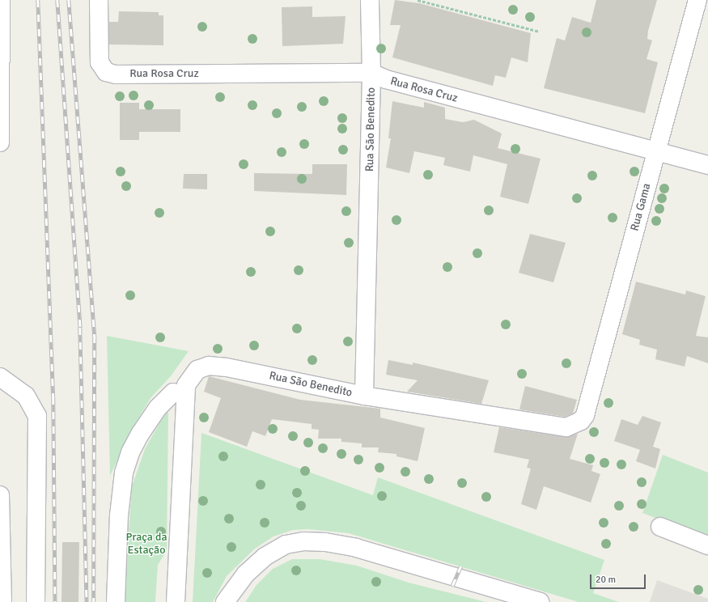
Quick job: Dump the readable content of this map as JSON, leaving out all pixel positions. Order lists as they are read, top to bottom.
{
  "streets": {
    "street": ["Rua Rosa Cruz", "Rua São Benedito", "Rua Gama"]
  },
  "crossings": [
    ["Rua Rosa Cruz", "Rua São Benedito"],
    ["Rua Rosa Cruz", "Rua Gama"],
    ["Rua São Benedito", "Rua Gama"]
  ],
  "parks": ["Praça da Estação"],
  "scale_bar": "20 m"
}
